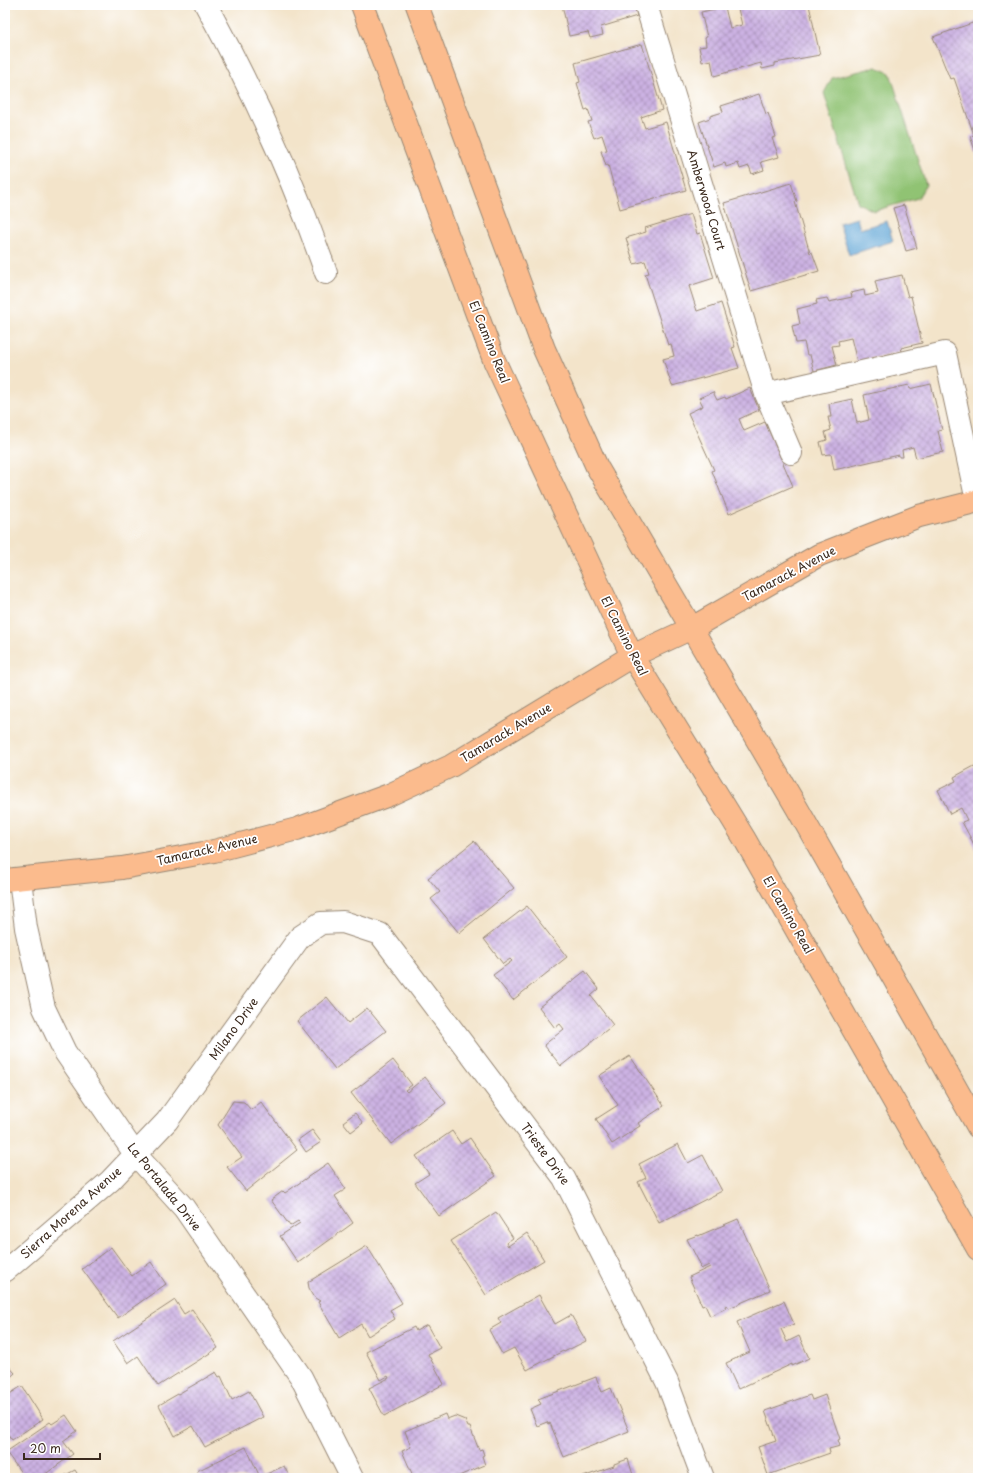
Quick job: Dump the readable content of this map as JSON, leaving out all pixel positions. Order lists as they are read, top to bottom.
{
  "streets": {
    "main road": ["El Camino Real", "Tamarack Avenue"],
    "street": [
      "Amberwood Court",
      "Milano Drive",
      "Trieste Drive",
      "La Portalada Drive",
      "Sierra Morena Avenue"
    ]
  },
  "crossings": [
    ["El Camino Real", "Tamarack Avenue"],
    ["Tamarack Avenue", "La Portalada Drive"],
    ["Milano Drive", "Trieste Drive"],
    ["Milano Drive", "La Portalada Drive"],
    ["Milano Drive", "Sierra Morena Avenue"],
    ["La Portalada Drive", "Sierra Morena Avenue"]
  ],
  "scale_bar": "20 m"
}
